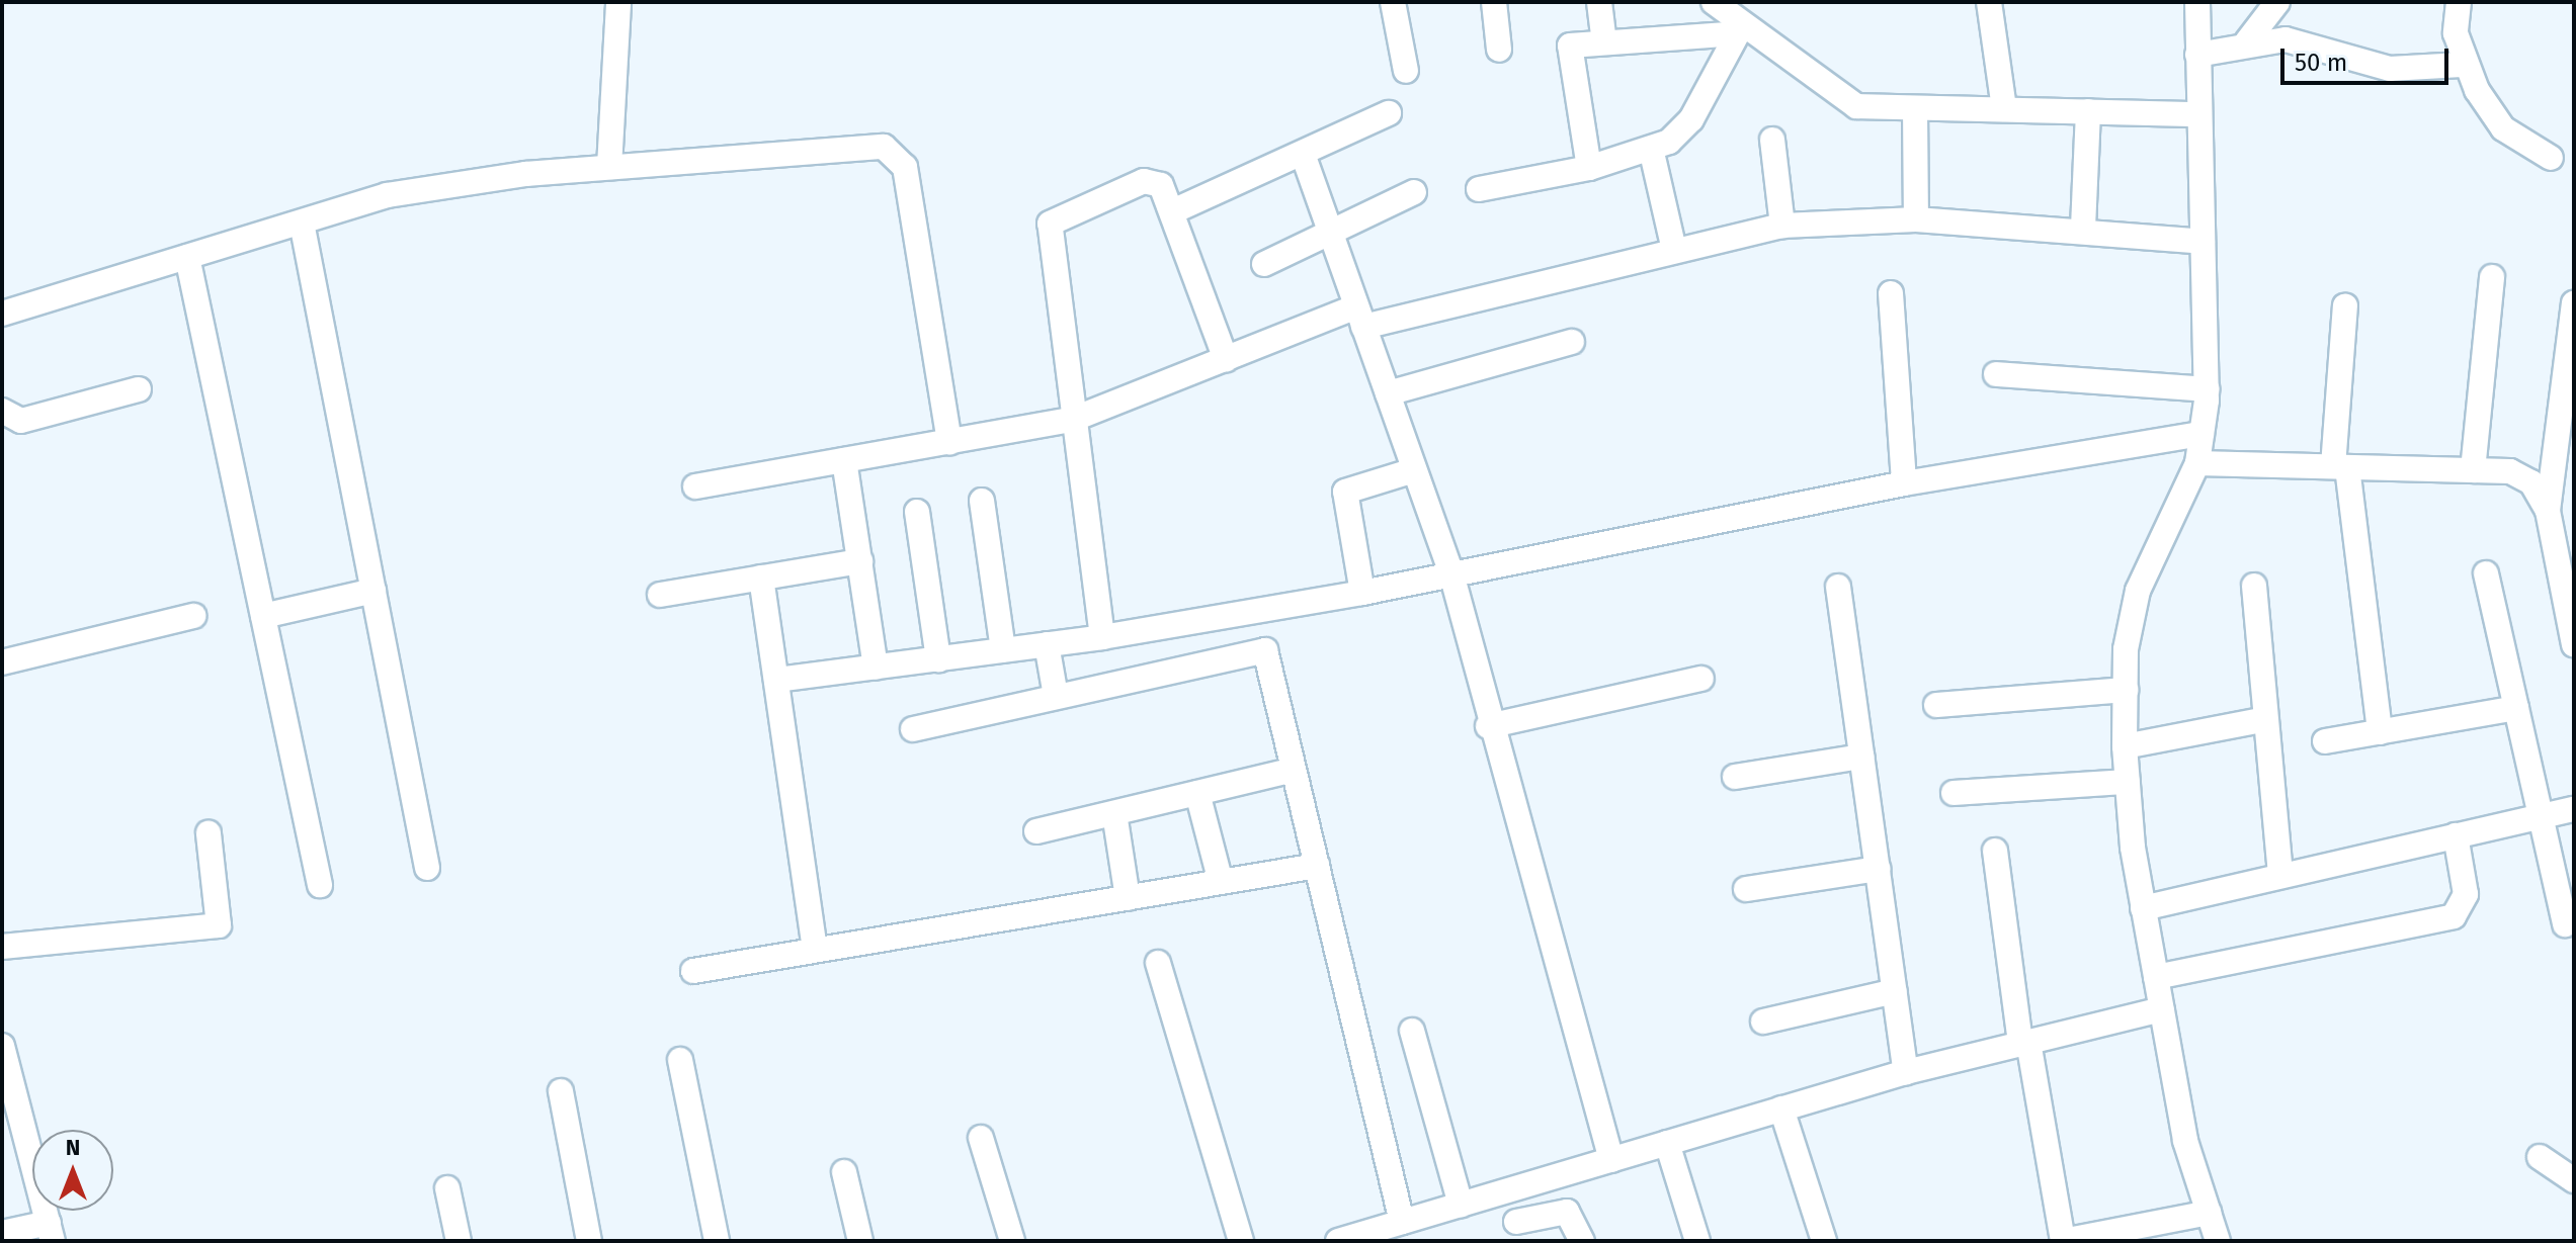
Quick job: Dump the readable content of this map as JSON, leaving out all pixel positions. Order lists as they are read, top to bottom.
{
  "scale_bar": "50 m",
  "north": "top"
}
